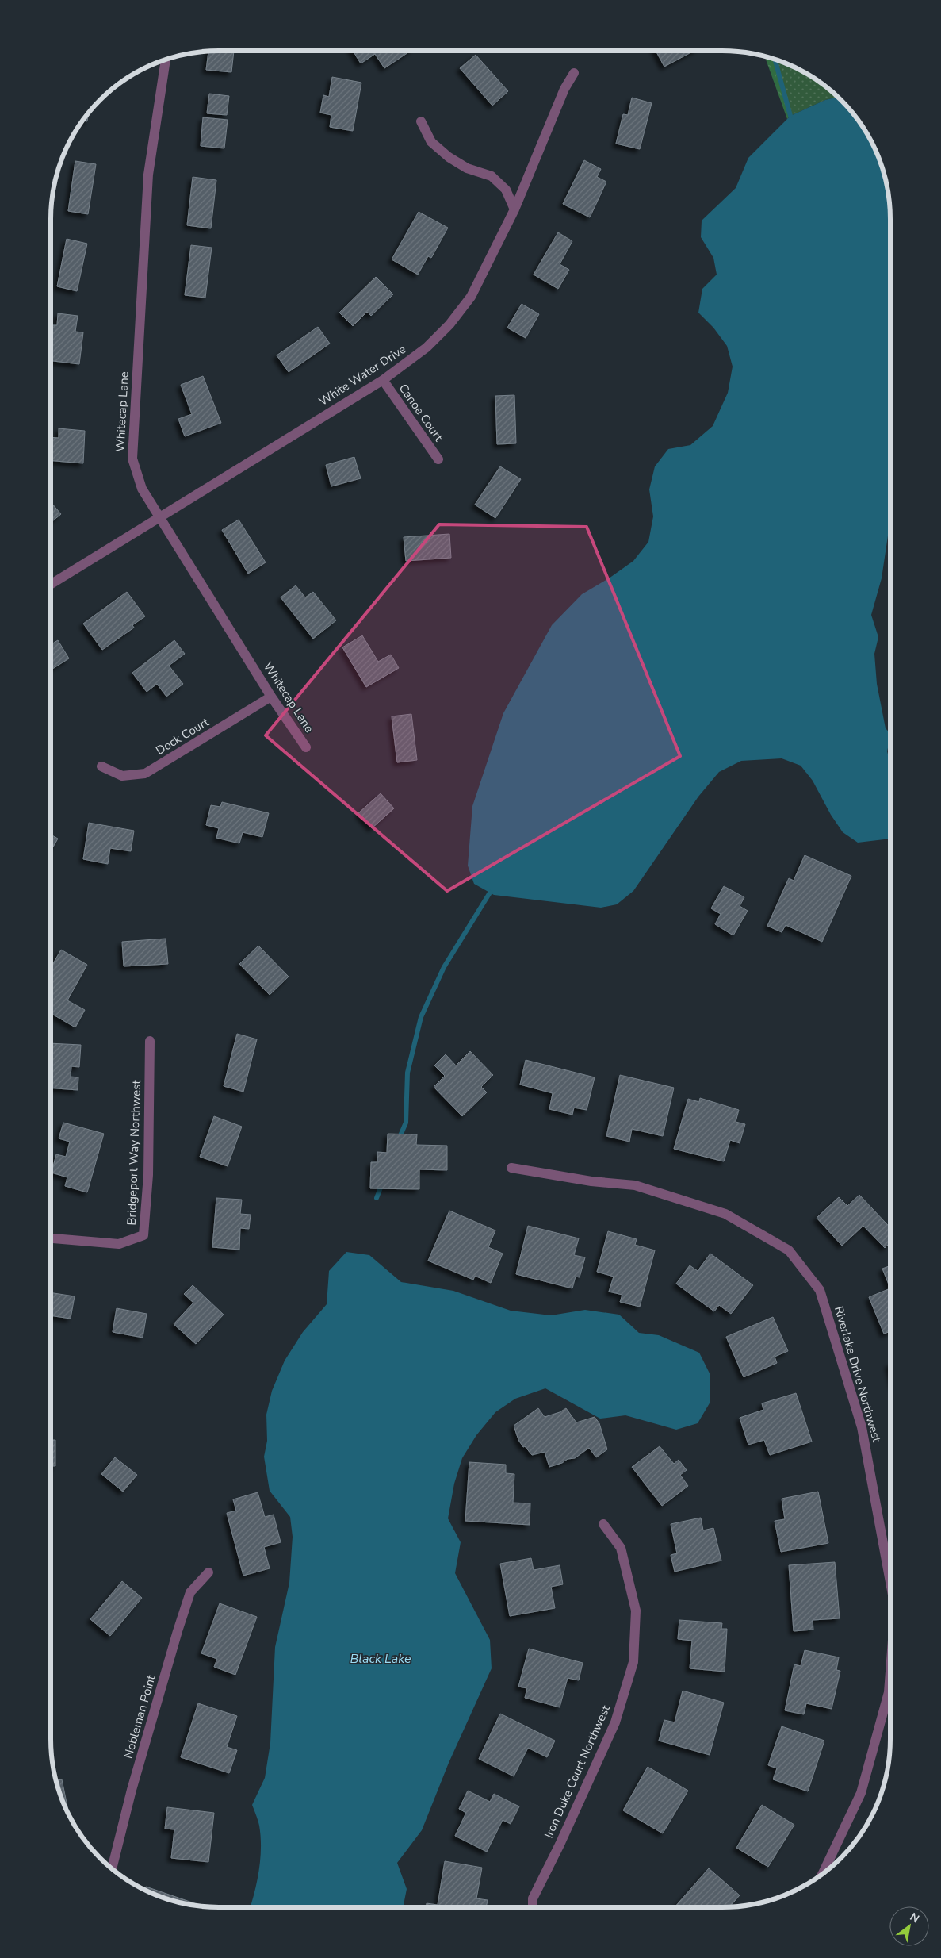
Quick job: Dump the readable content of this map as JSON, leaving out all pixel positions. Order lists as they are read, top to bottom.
{
  "streets": {
    "street": [
      "White Water Drive",
      "Whitecap Lane",
      "Canoe Court",
      "Dock Court",
      "Bridgeport Way Northwest",
      "Riverlake Drive Northwest",
      "Nobleman Point",
      "Iron Duke Court Northwest"
    ]
  },
  "crossings": [
    ["White Water Drive", "Whitecap Lane"],
    ["White Water Drive", "Canoe Court"],
    ["Whitecap Lane", "Dock Court"]
  ],
  "water": ["Black Lake"],
  "north": "top right"
}
